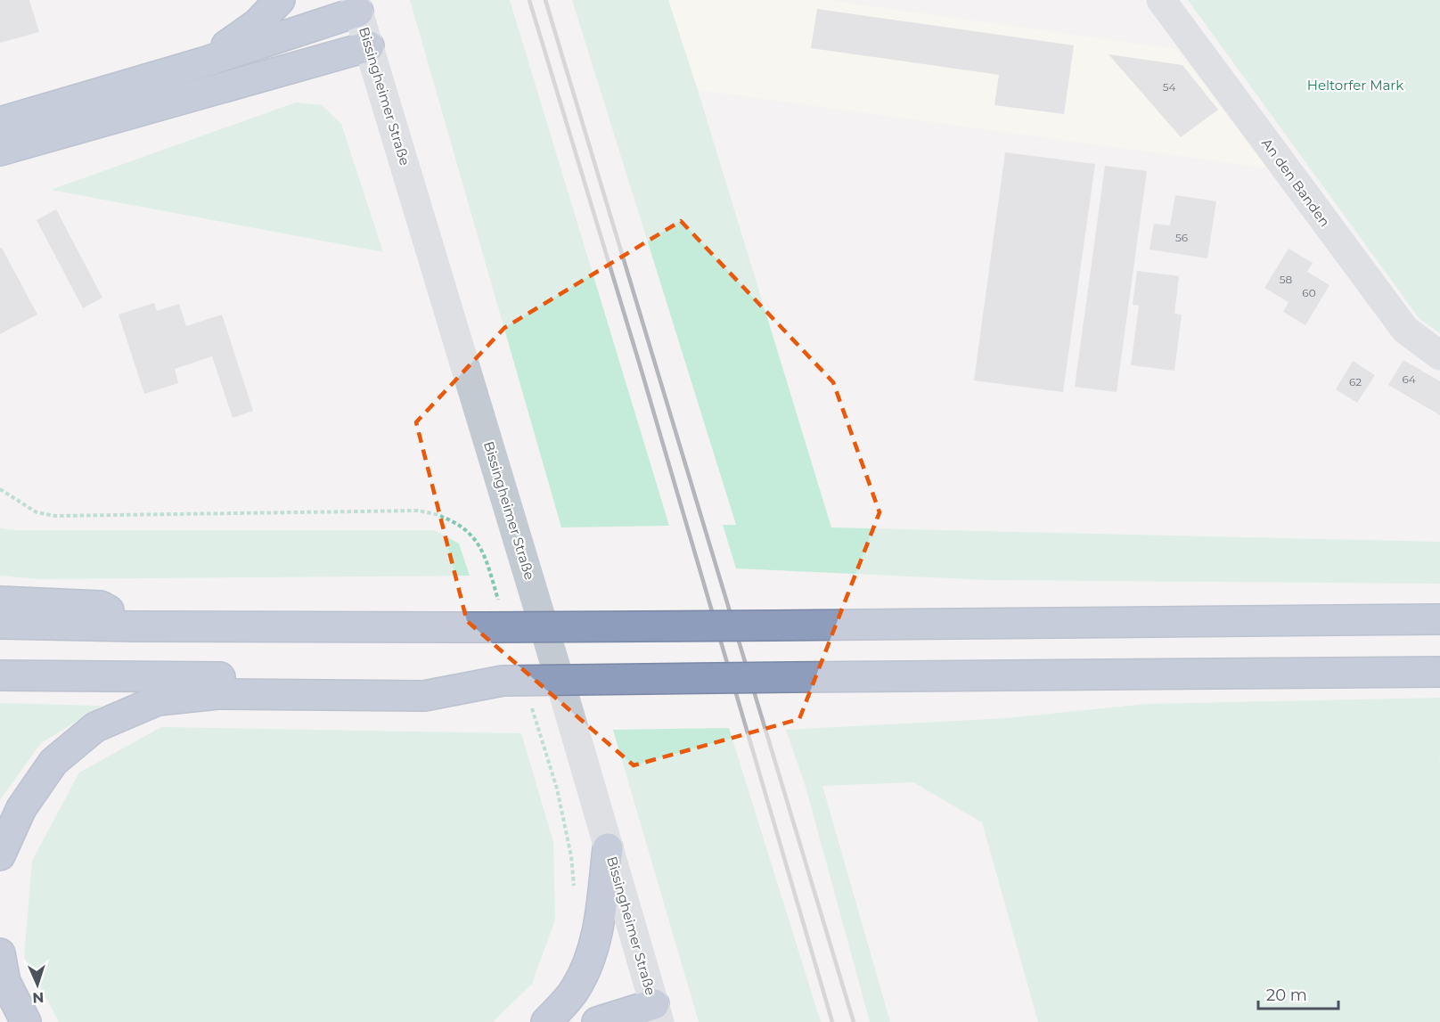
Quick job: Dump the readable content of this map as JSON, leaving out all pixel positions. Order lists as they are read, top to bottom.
{
  "streets": {
    "street": ["Bissingheimer Straße", "An den Banden"]
  },
  "parks": ["Heltorfer Mark"],
  "house_numbers": [
    "54",
    "56",
    "58",
    "60",
    "64",
    "62"
  ],
  "scale_bar": "20 m",
  "north": "bottom"
}
